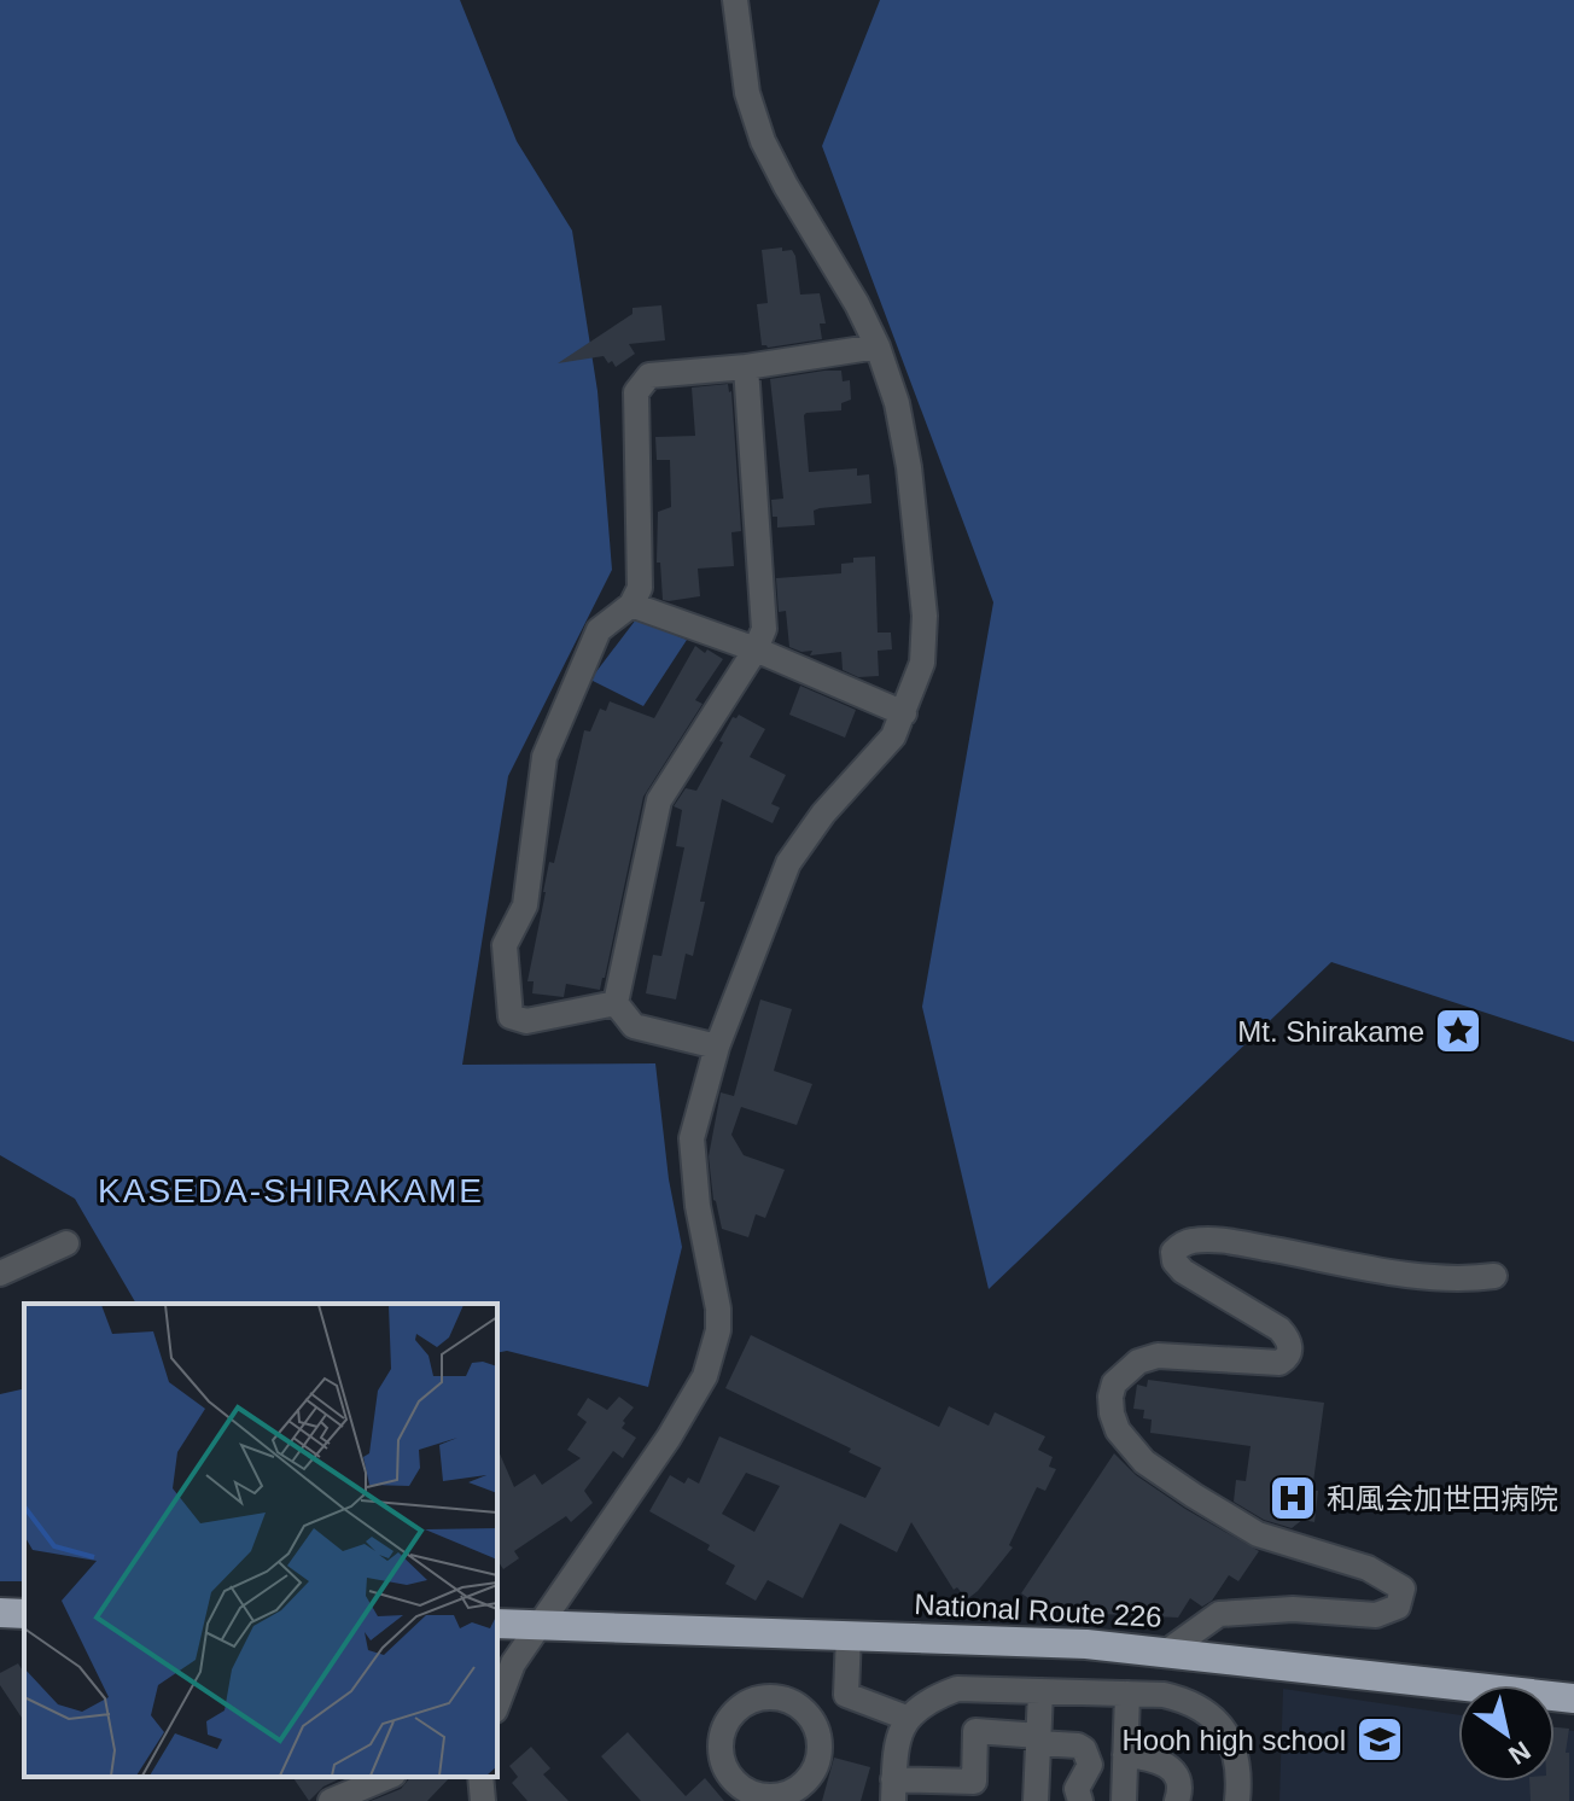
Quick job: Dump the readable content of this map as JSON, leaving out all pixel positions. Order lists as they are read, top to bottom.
{
  "streets": {
    "highway": ["National Route 226"]
  },
  "districts": ["KASEDA-SHIRAKAME"],
  "places": {
    "place": ["Mt. Shirakame"],
    "hospital": ["和風会加世田病院"],
    "school or university": ["Hooh high school"]
  },
  "north": "bottom right"
}
